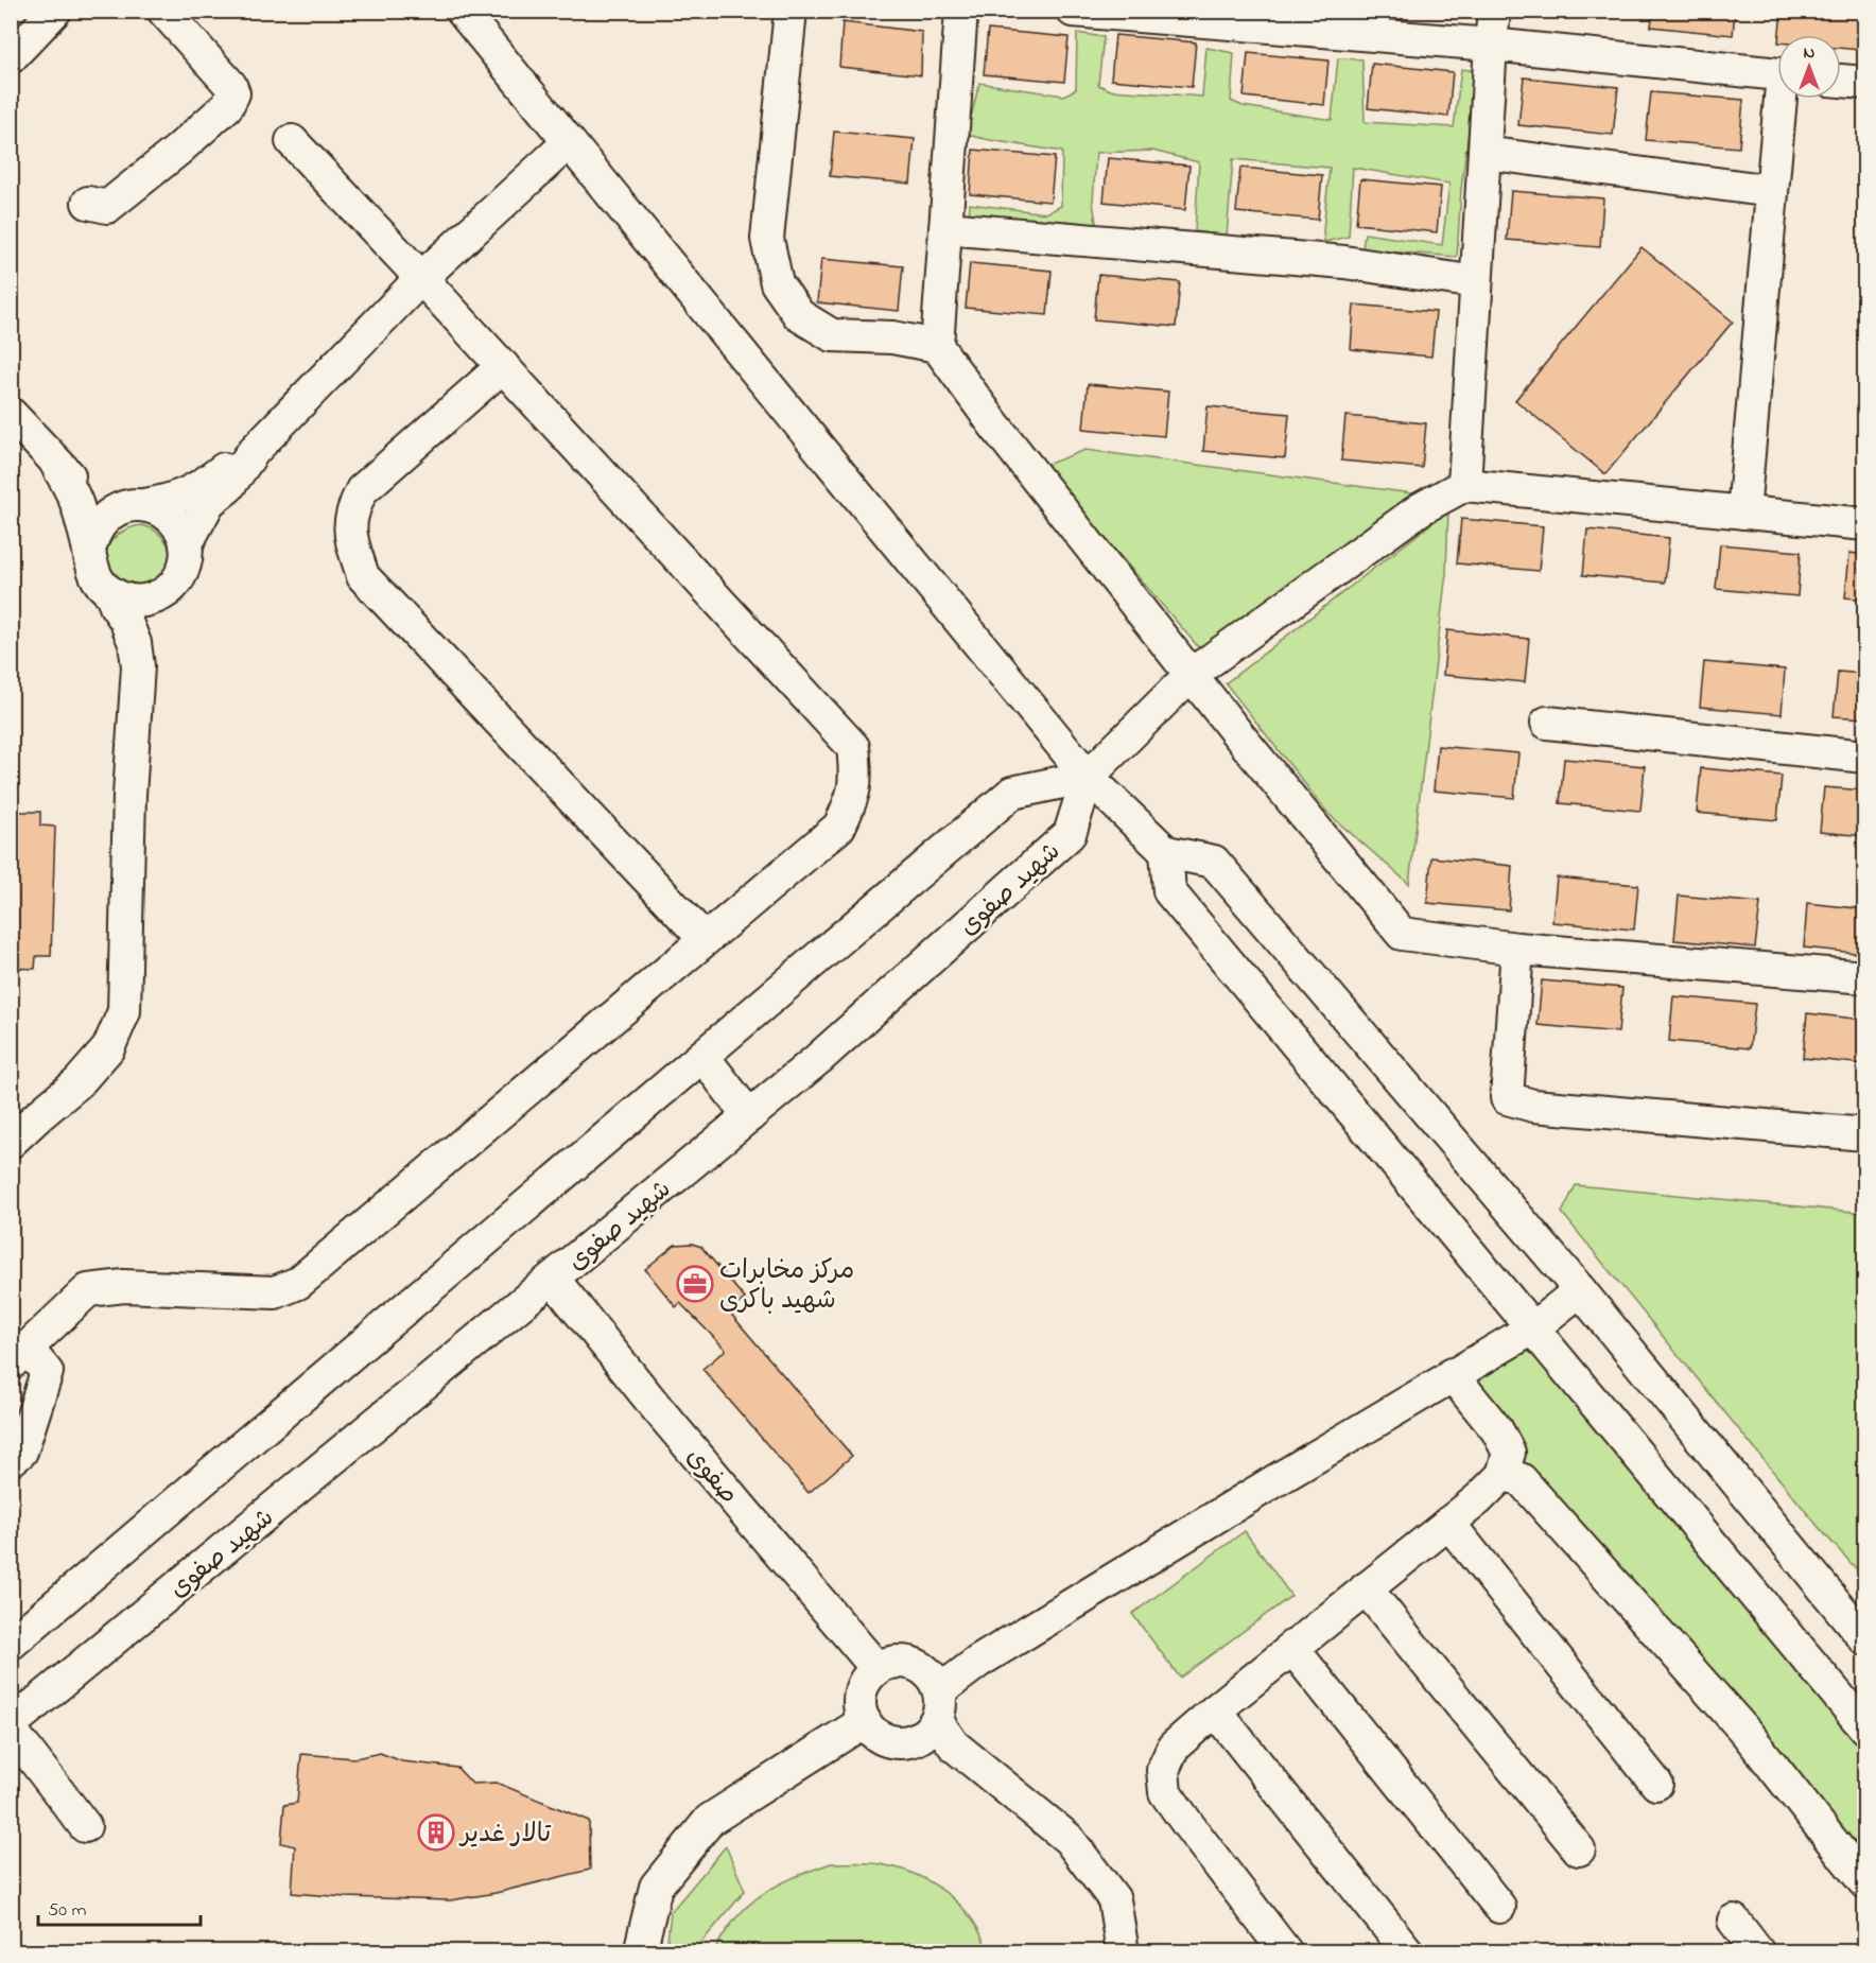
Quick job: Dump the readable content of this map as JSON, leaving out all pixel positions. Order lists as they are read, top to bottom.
{
  "streets": {
    "street": ["شهید صفوی", "صفوی"]
  },
  "crossings": [
    ["شهید صفوی", "صفوی"]
  ],
  "places": {
    "office": ["مرکز مخابرات شهید باکری"],
    "building": ["تالار غدیر"]
  },
  "scale_bar": "50 m",
  "north": "top"
}
